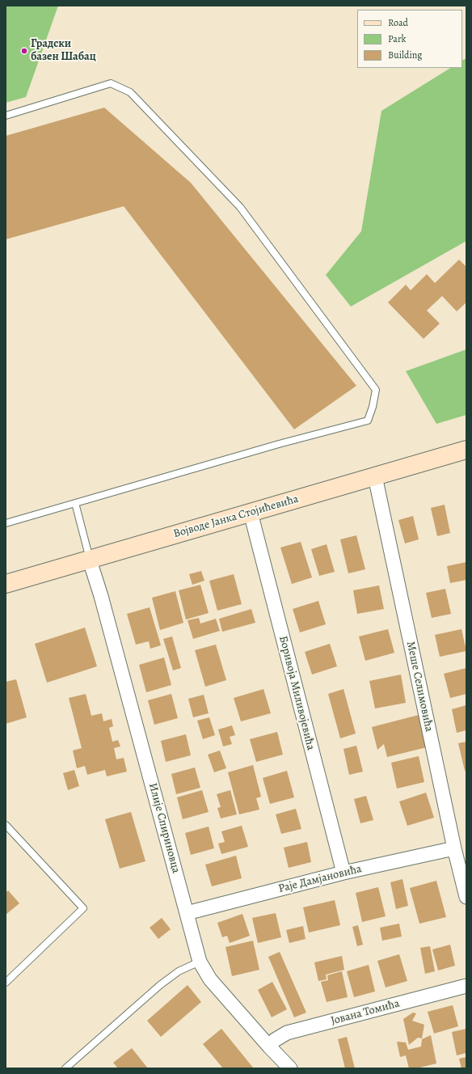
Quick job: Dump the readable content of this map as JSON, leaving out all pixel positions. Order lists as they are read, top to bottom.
{
  "streets": {
    "street": [
      "Војводе Јанка Стојићевића",
      "Меше Селимовића",
      "Боривоја Миливојевића",
      "Илије Спириновца",
      "Раје Дамјановића",
      "Јована Томића"
    ]
  },
  "crossings": [
    ["Војводе Јанка Стојићевића", "Меше Селимовића"],
    ["Војводе Јанка Стојићевића", "Боривоја Миливојевића"],
    ["Војводе Јанка Стојићевића", "Илије Спириновца"],
    ["Меше Селимовића", "Раје Дамјановића"],
    ["Боривоја Миливојевића", "Раје Дамјановића"],
    ["Илије Спириновца", "Раје Дамјановића"],
    ["Илије Спириновца", "Јована Томића"]
  ],
  "places": ["Градски базен Шабац"],
  "legend": ["Road", "Park", "Building"]
}
